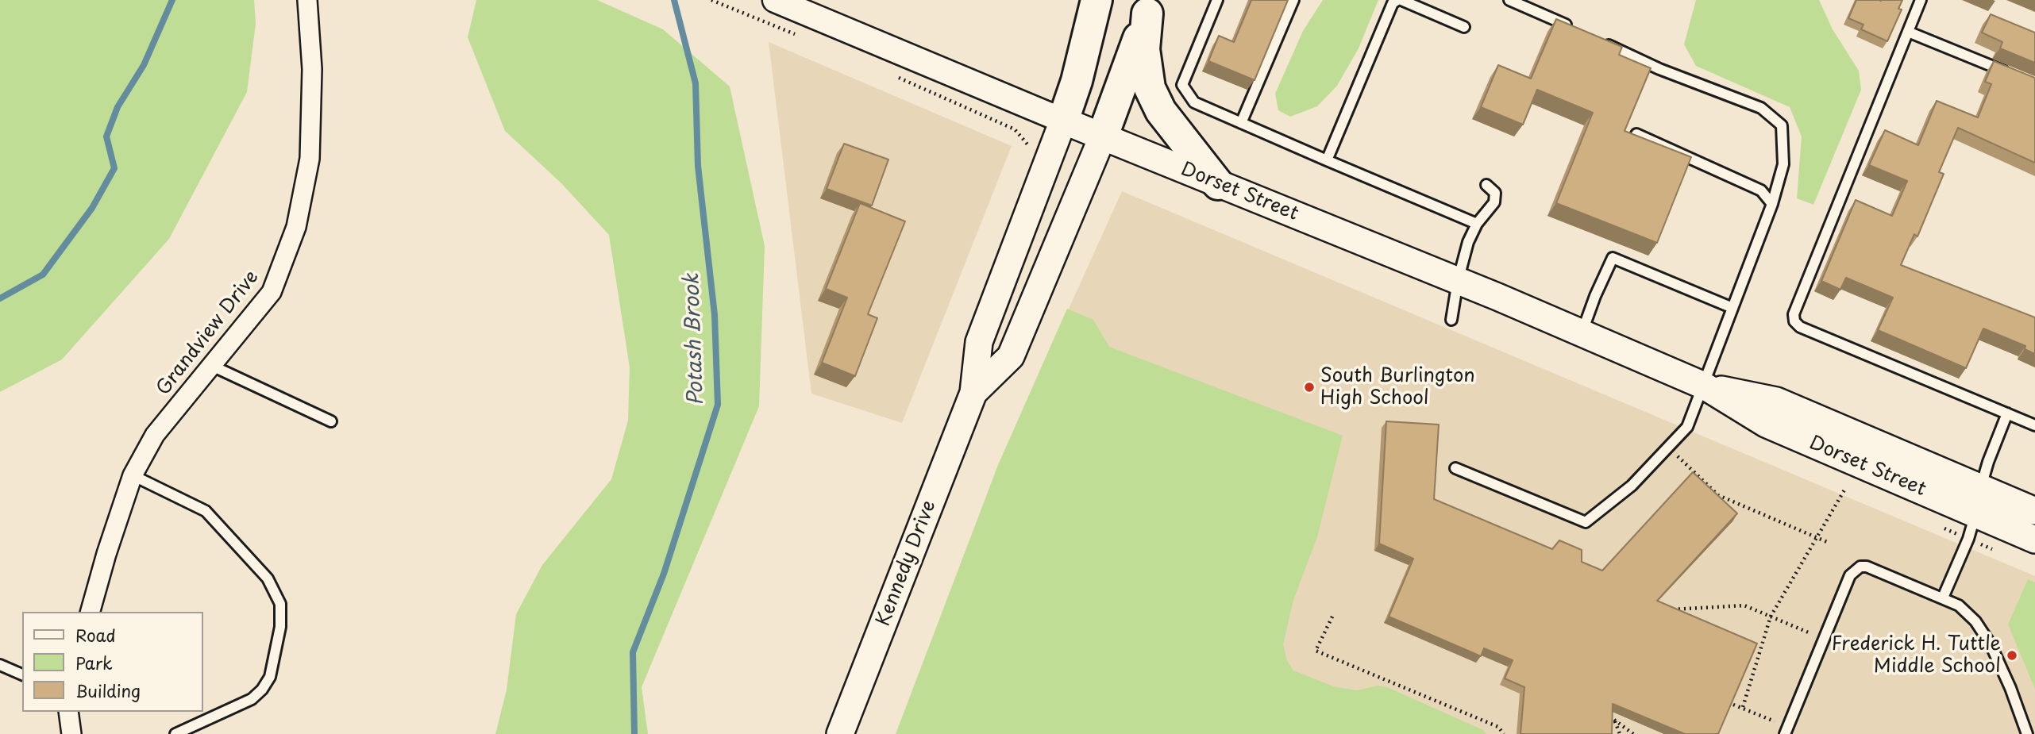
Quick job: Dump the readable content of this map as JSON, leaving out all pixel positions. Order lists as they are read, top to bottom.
{
  "streets": {
    "main road": ["Dorset Street", "Kennedy Drive"],
    "street": ["Grandview Drive"]
  },
  "crossings": [
    ["Dorset Street", "Kennedy Drive"]
  ],
  "water": ["Potash Brook"],
  "places": ["South Burlington High School", "Frederick H. Tuttle Middle School"],
  "legend": ["Road", "Park", "Building"]
}
